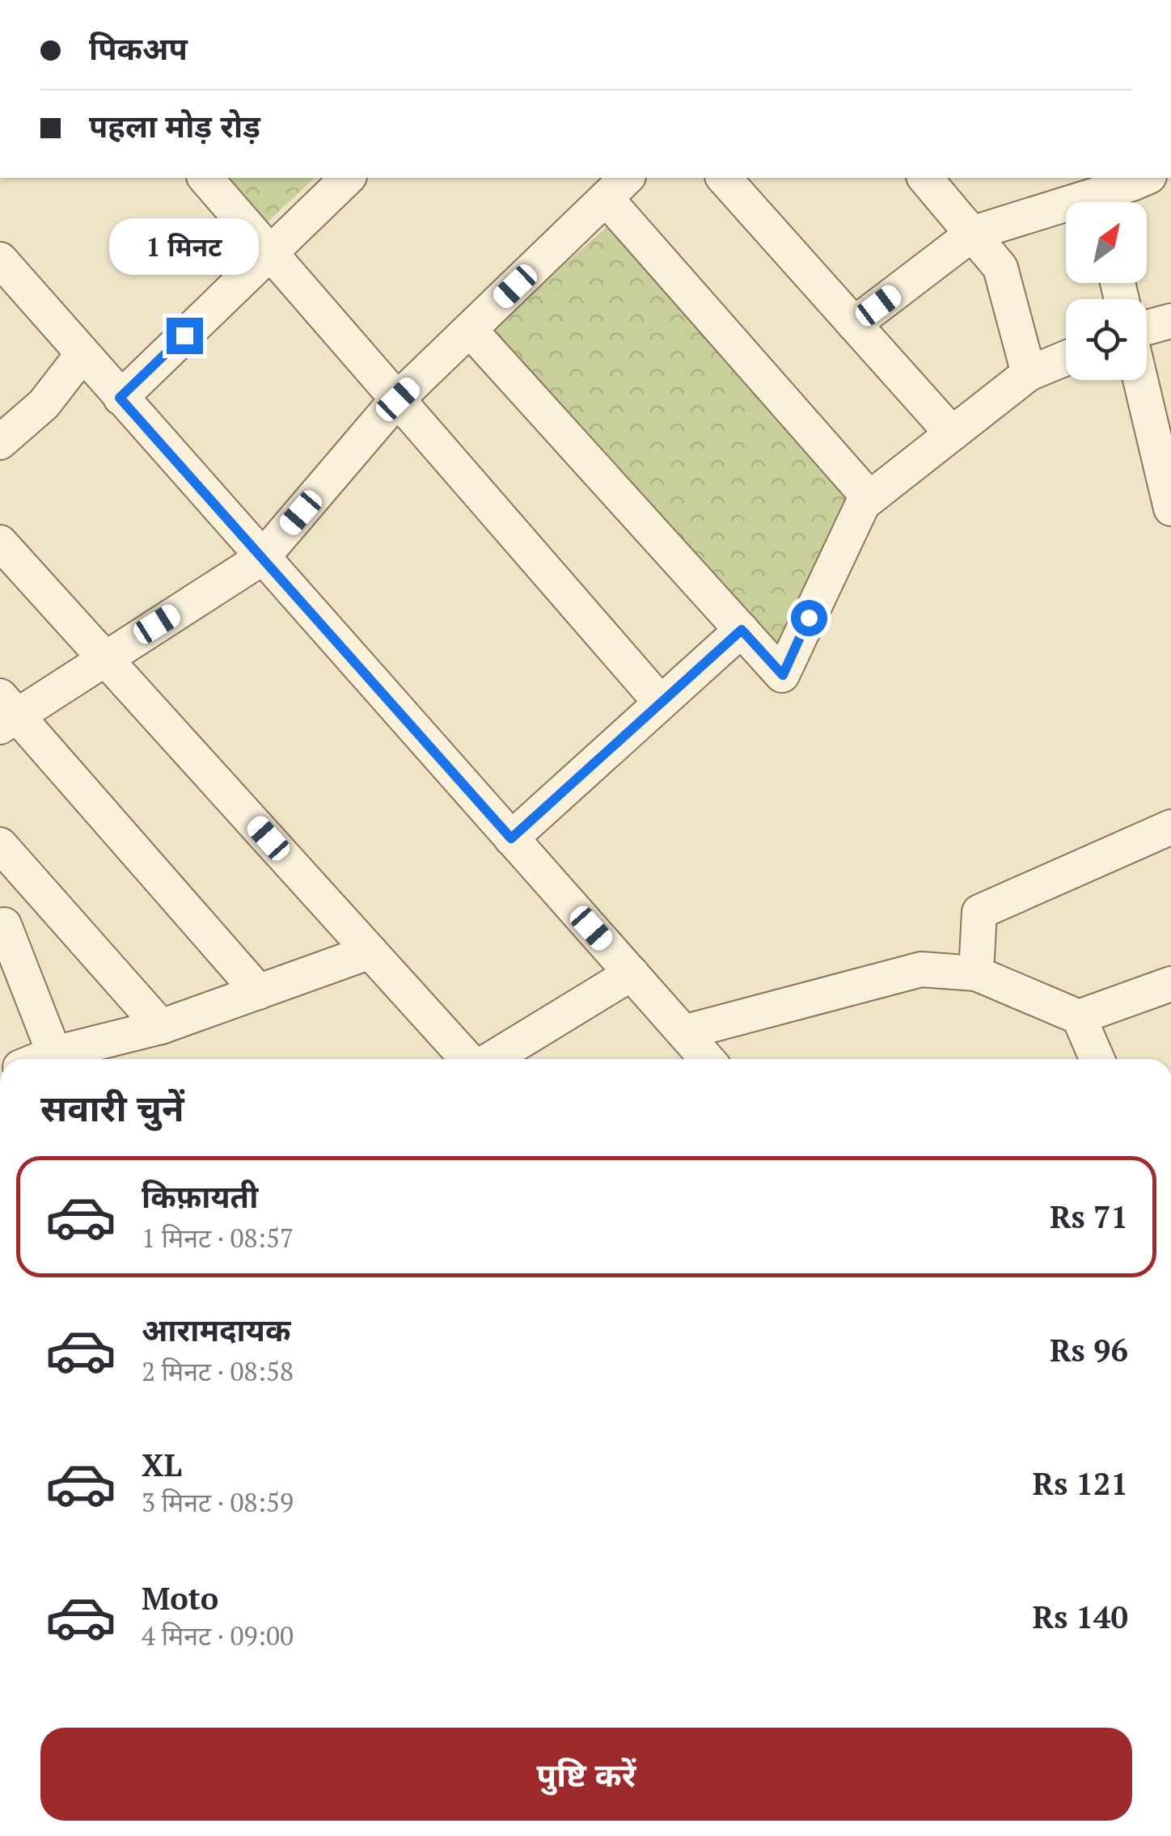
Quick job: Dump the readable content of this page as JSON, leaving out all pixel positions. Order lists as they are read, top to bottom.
{
  "north": "top right",
  "page": {
    "banner": ["पिकअप", "पहला मोड़ रोड़"],
    "bubble": "1 मिनट",
    "heading": "सवारी चुनें",
    "list": [
      {
        "name": "किफ़ायती",
        "note": "1 मिनट · 08:57",
        "value": "Rs 71"
      },
      {
        "name": "आरामदायक",
        "note": "2 मिनट · 08:58",
        "value": "Rs 96"
      },
      {
        "name": "XL",
        "note": "3 मिनट · 08:59",
        "value": "Rs 121"
      },
      {
        "name": "Moto",
        "note": "4 मिनट · 09:00",
        "value": "Rs 140"
      }
    ],
    "buttons": "पुष्टि करें"
  }
}
